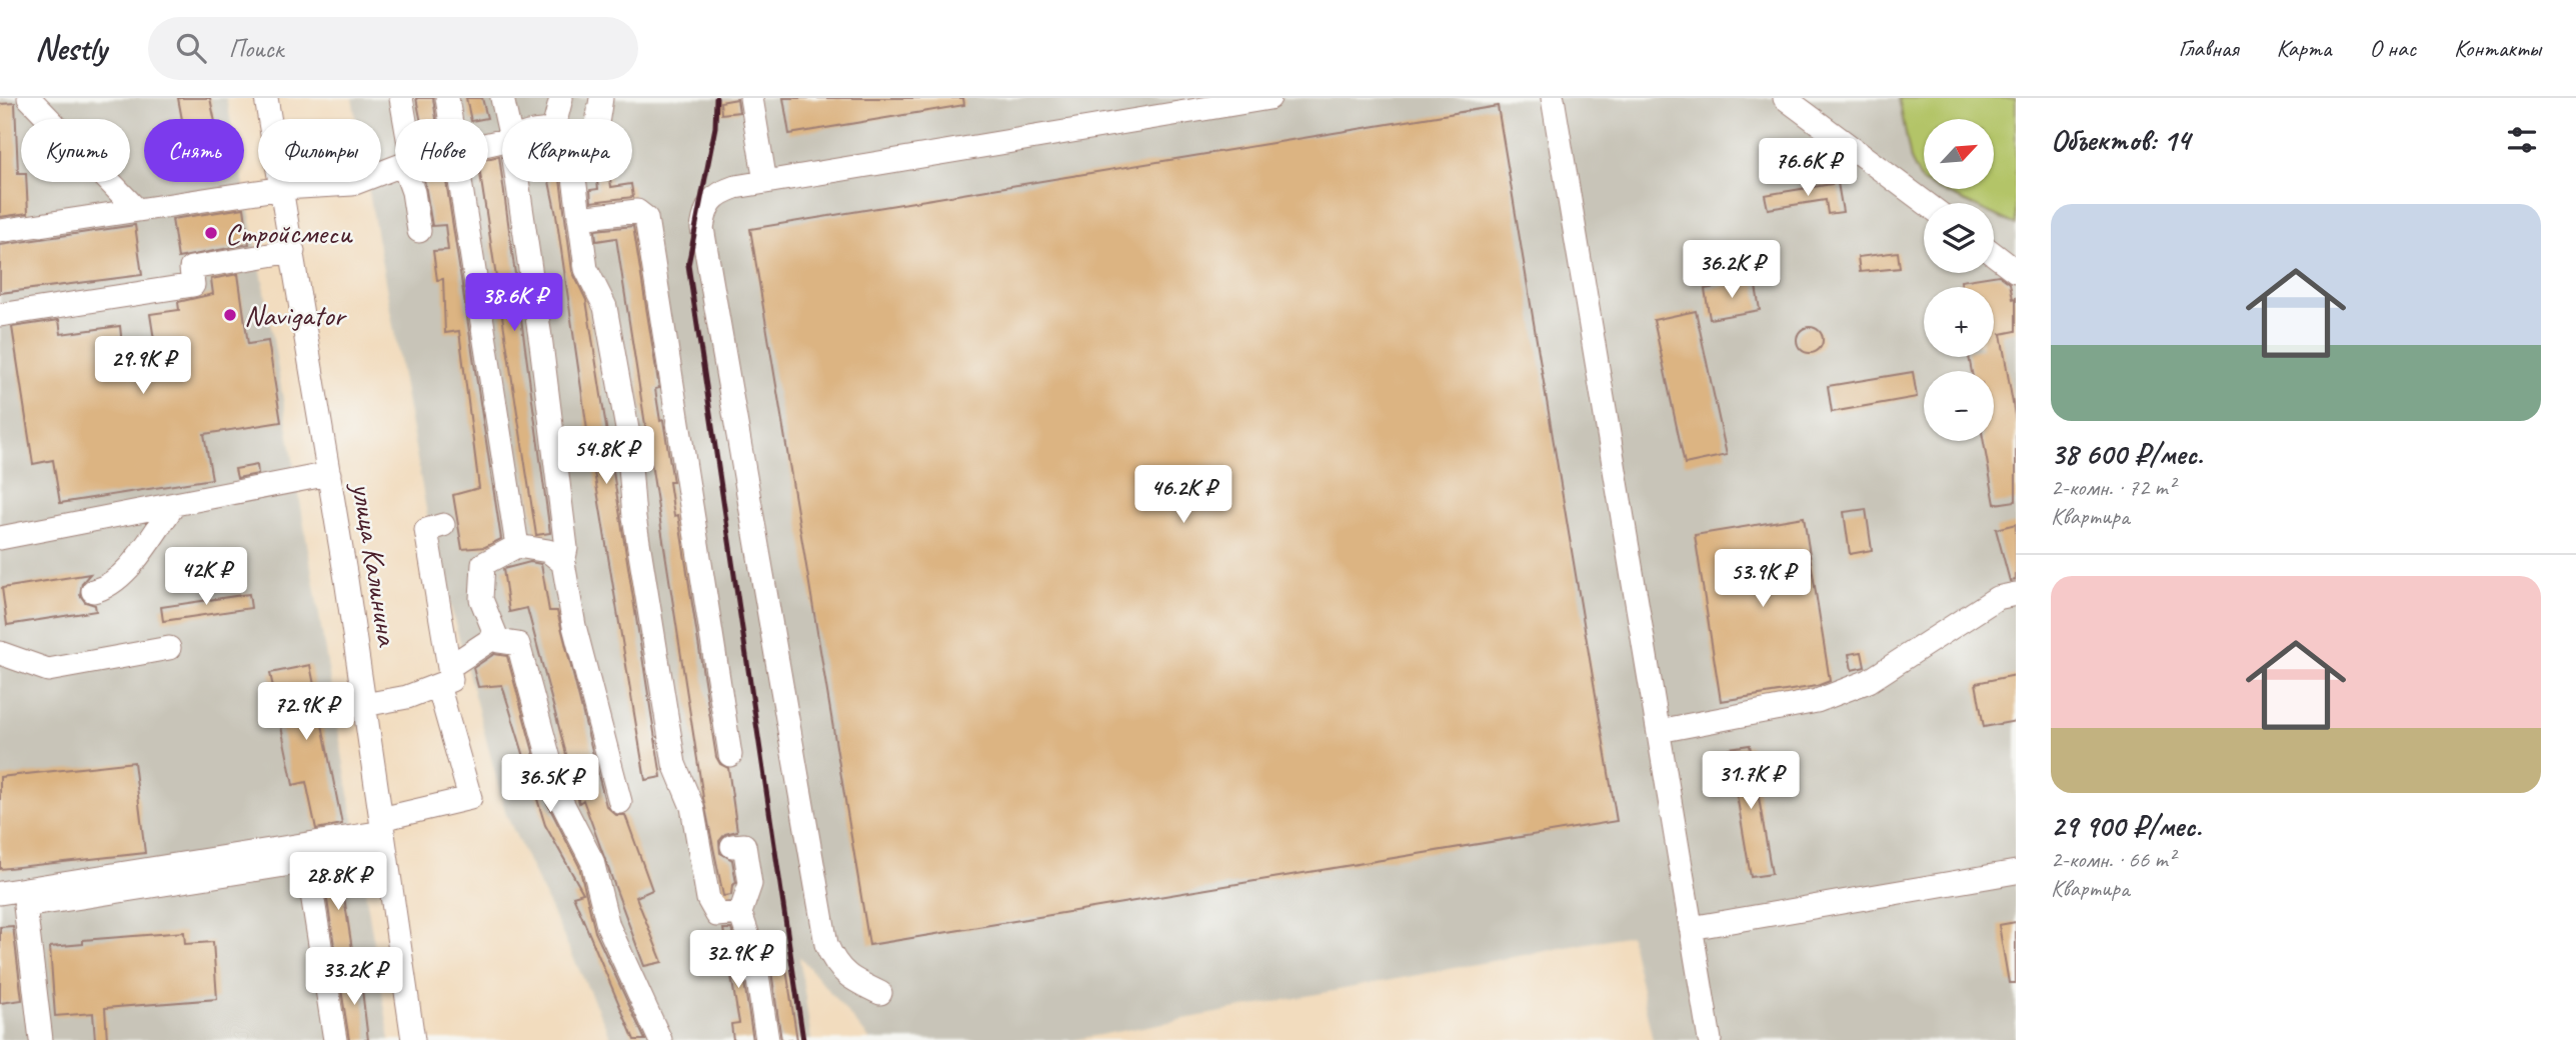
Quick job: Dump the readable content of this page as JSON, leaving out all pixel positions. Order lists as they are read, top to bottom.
{
  "streets": {
    "street": ["улица Калинина"]
  },
  "places": ["Стройсмеси", "Navigator"],
  "north": "top right",
  "page": {
    "header": "Nestly",
    "search": "Поиск",
    "nav": [
      "Главная",
      "Карта",
      "О нас",
      "Контакты"
    ],
    "heading": "Объектов: 14",
    "map_buttons": ["+", "−"],
    "chip": [
      "Купить",
      "Снять",
      "Фильтры",
      "Новое",
      "Квартира"
    ],
    "price": [
      "76.6K ₽",
      "36.2K ₽",
      "38.6K ₽",
      "29.9K ₽",
      "54.8K ₽",
      "46.2K ₽",
      "42K ₽",
      "53.9K ₽",
      "72.9K ₽",
      "31.7K ₽",
      "36.5K ₽",
      "28.8K ₽",
      "32.9K ₽",
      "33.2K ₽"
    ],
    "list": [
      {
        "name": "38 600 ₽/мес.",
        "note": "2-комн. · 72 m² · Квартира"
      },
      {
        "name": "29 900 ₽/мес.",
        "note": "2-комн. · 66 m² · Квартира"
      }
    ]
  }
}
